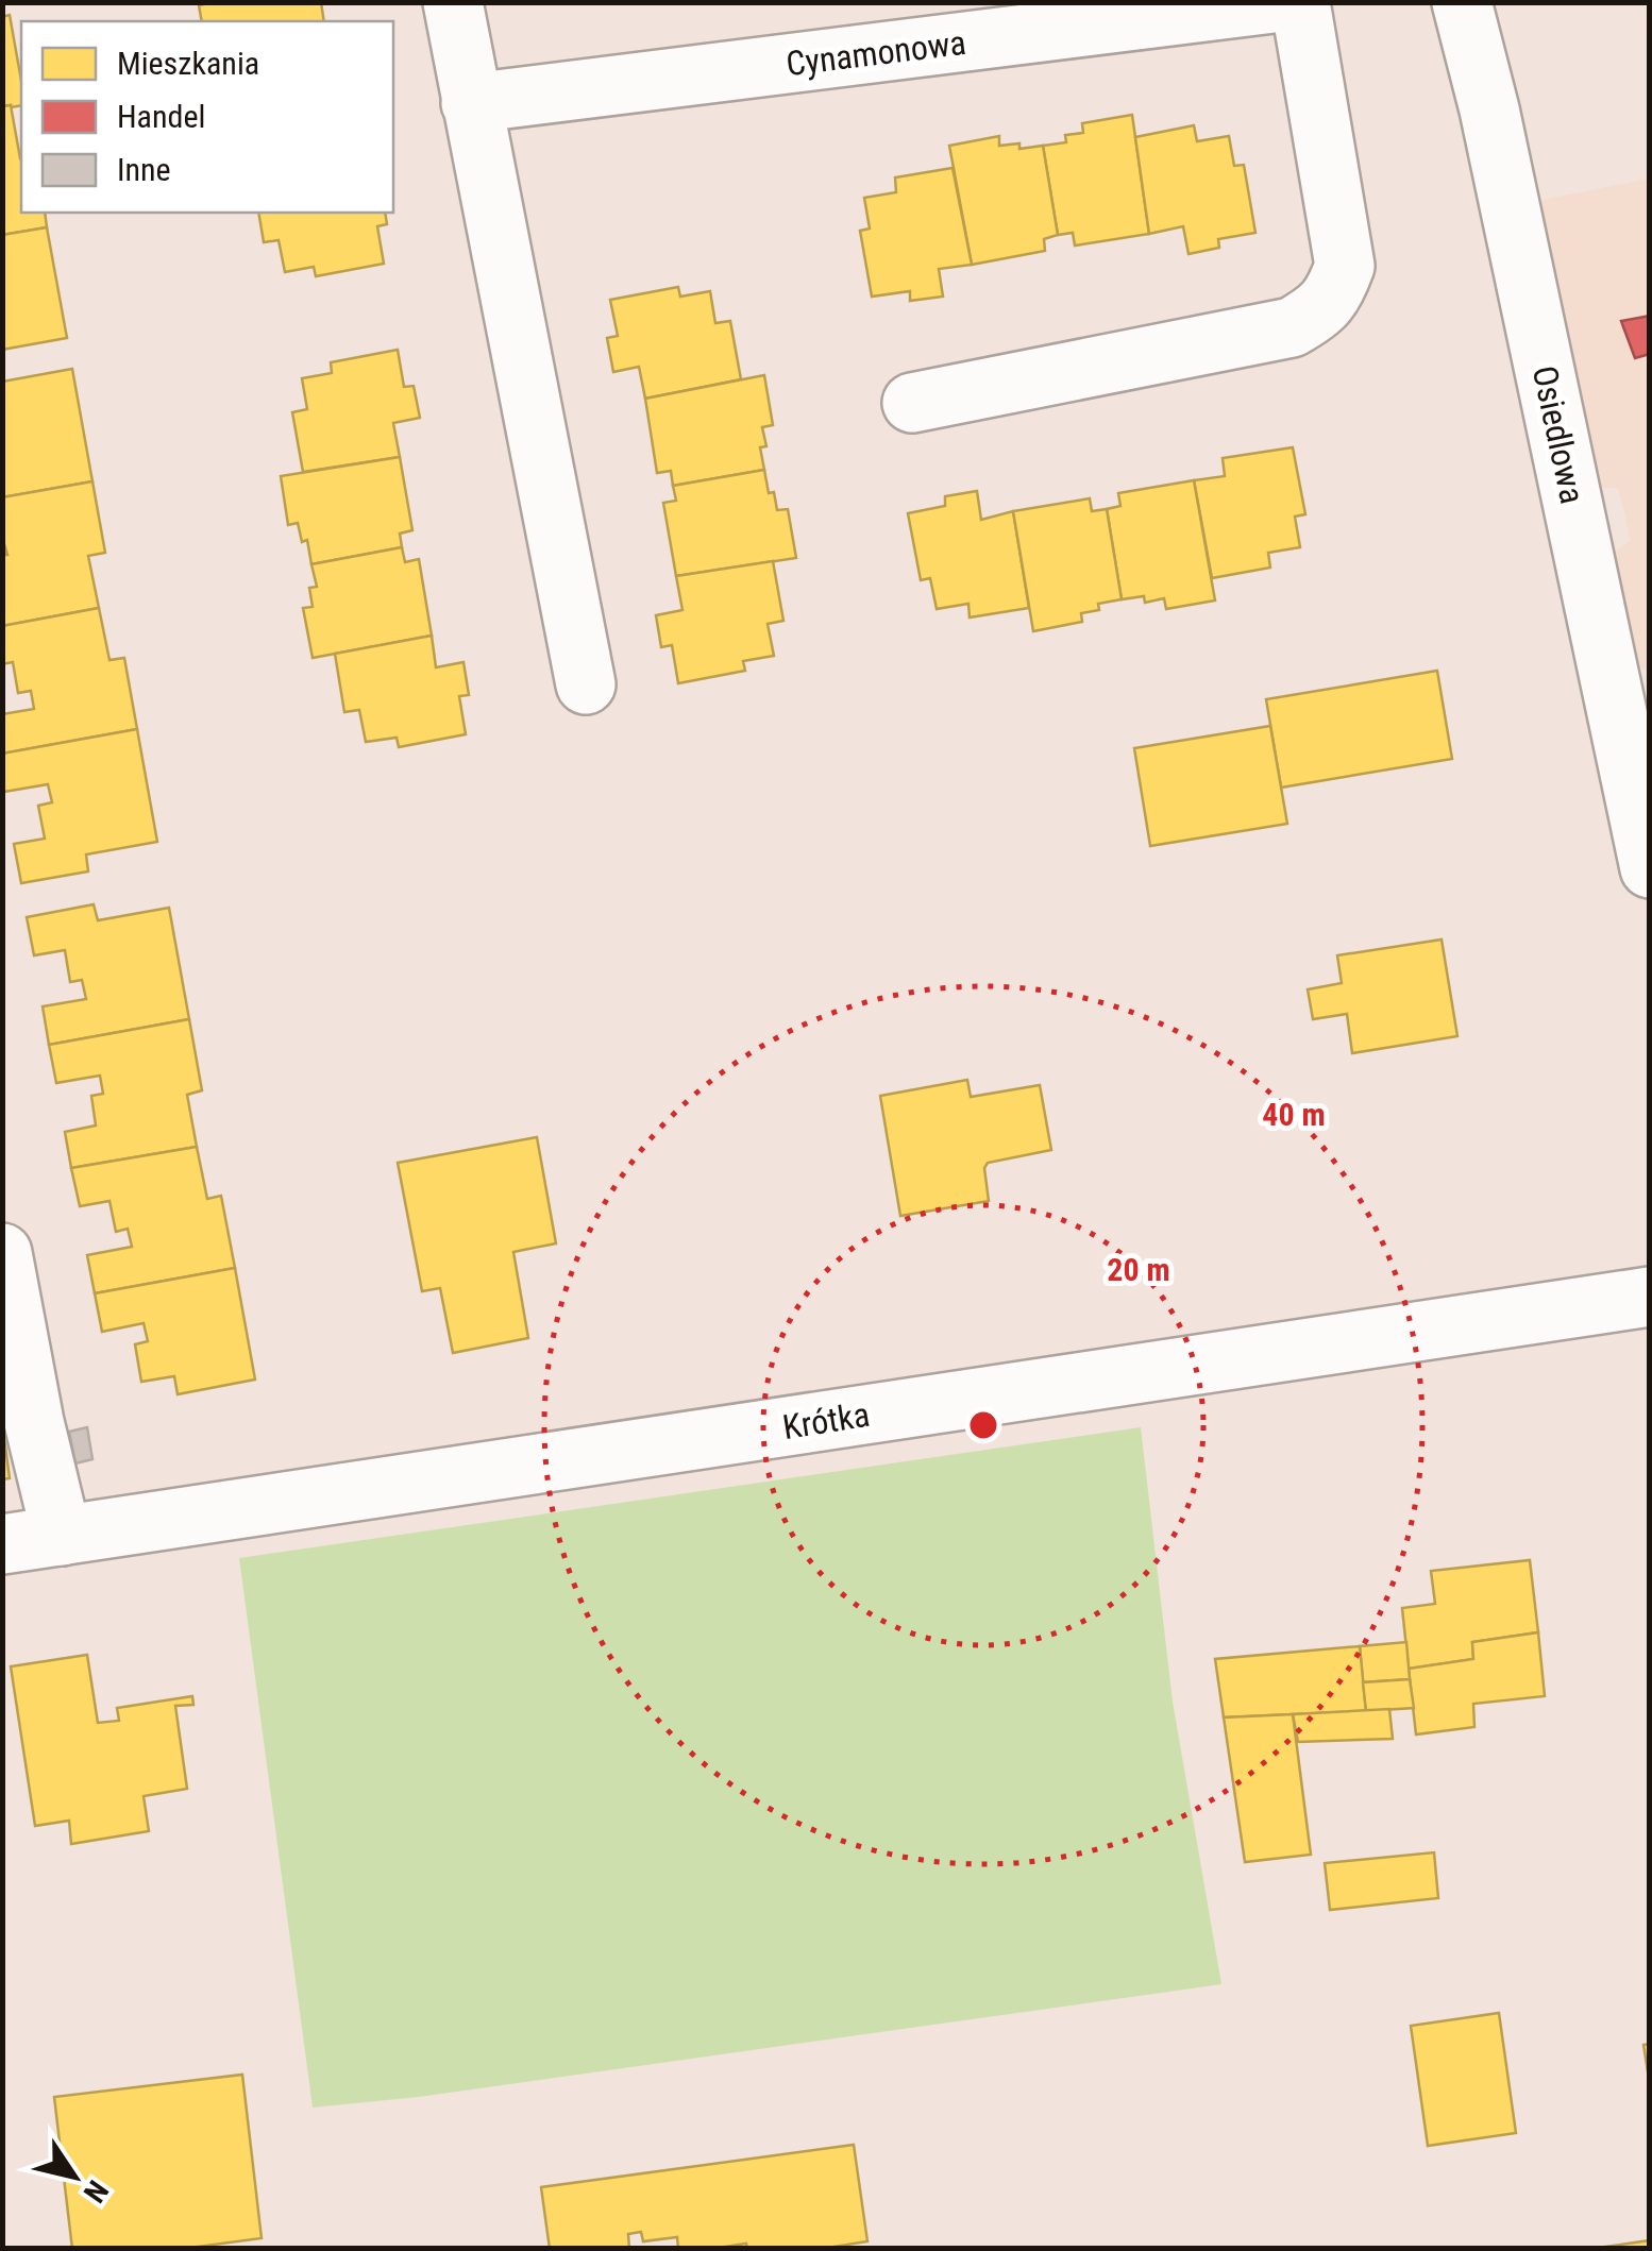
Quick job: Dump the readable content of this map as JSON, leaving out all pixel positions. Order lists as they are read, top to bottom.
{
  "streets": {
    "street": ["Cynamonowa", "Osiedlowa", "Krótka"]
  },
  "legend": ["Mieszkania", "Handel", "Inne"],
  "north": "bottom right",
  "rings": ["40 m", "20 m"]
}
